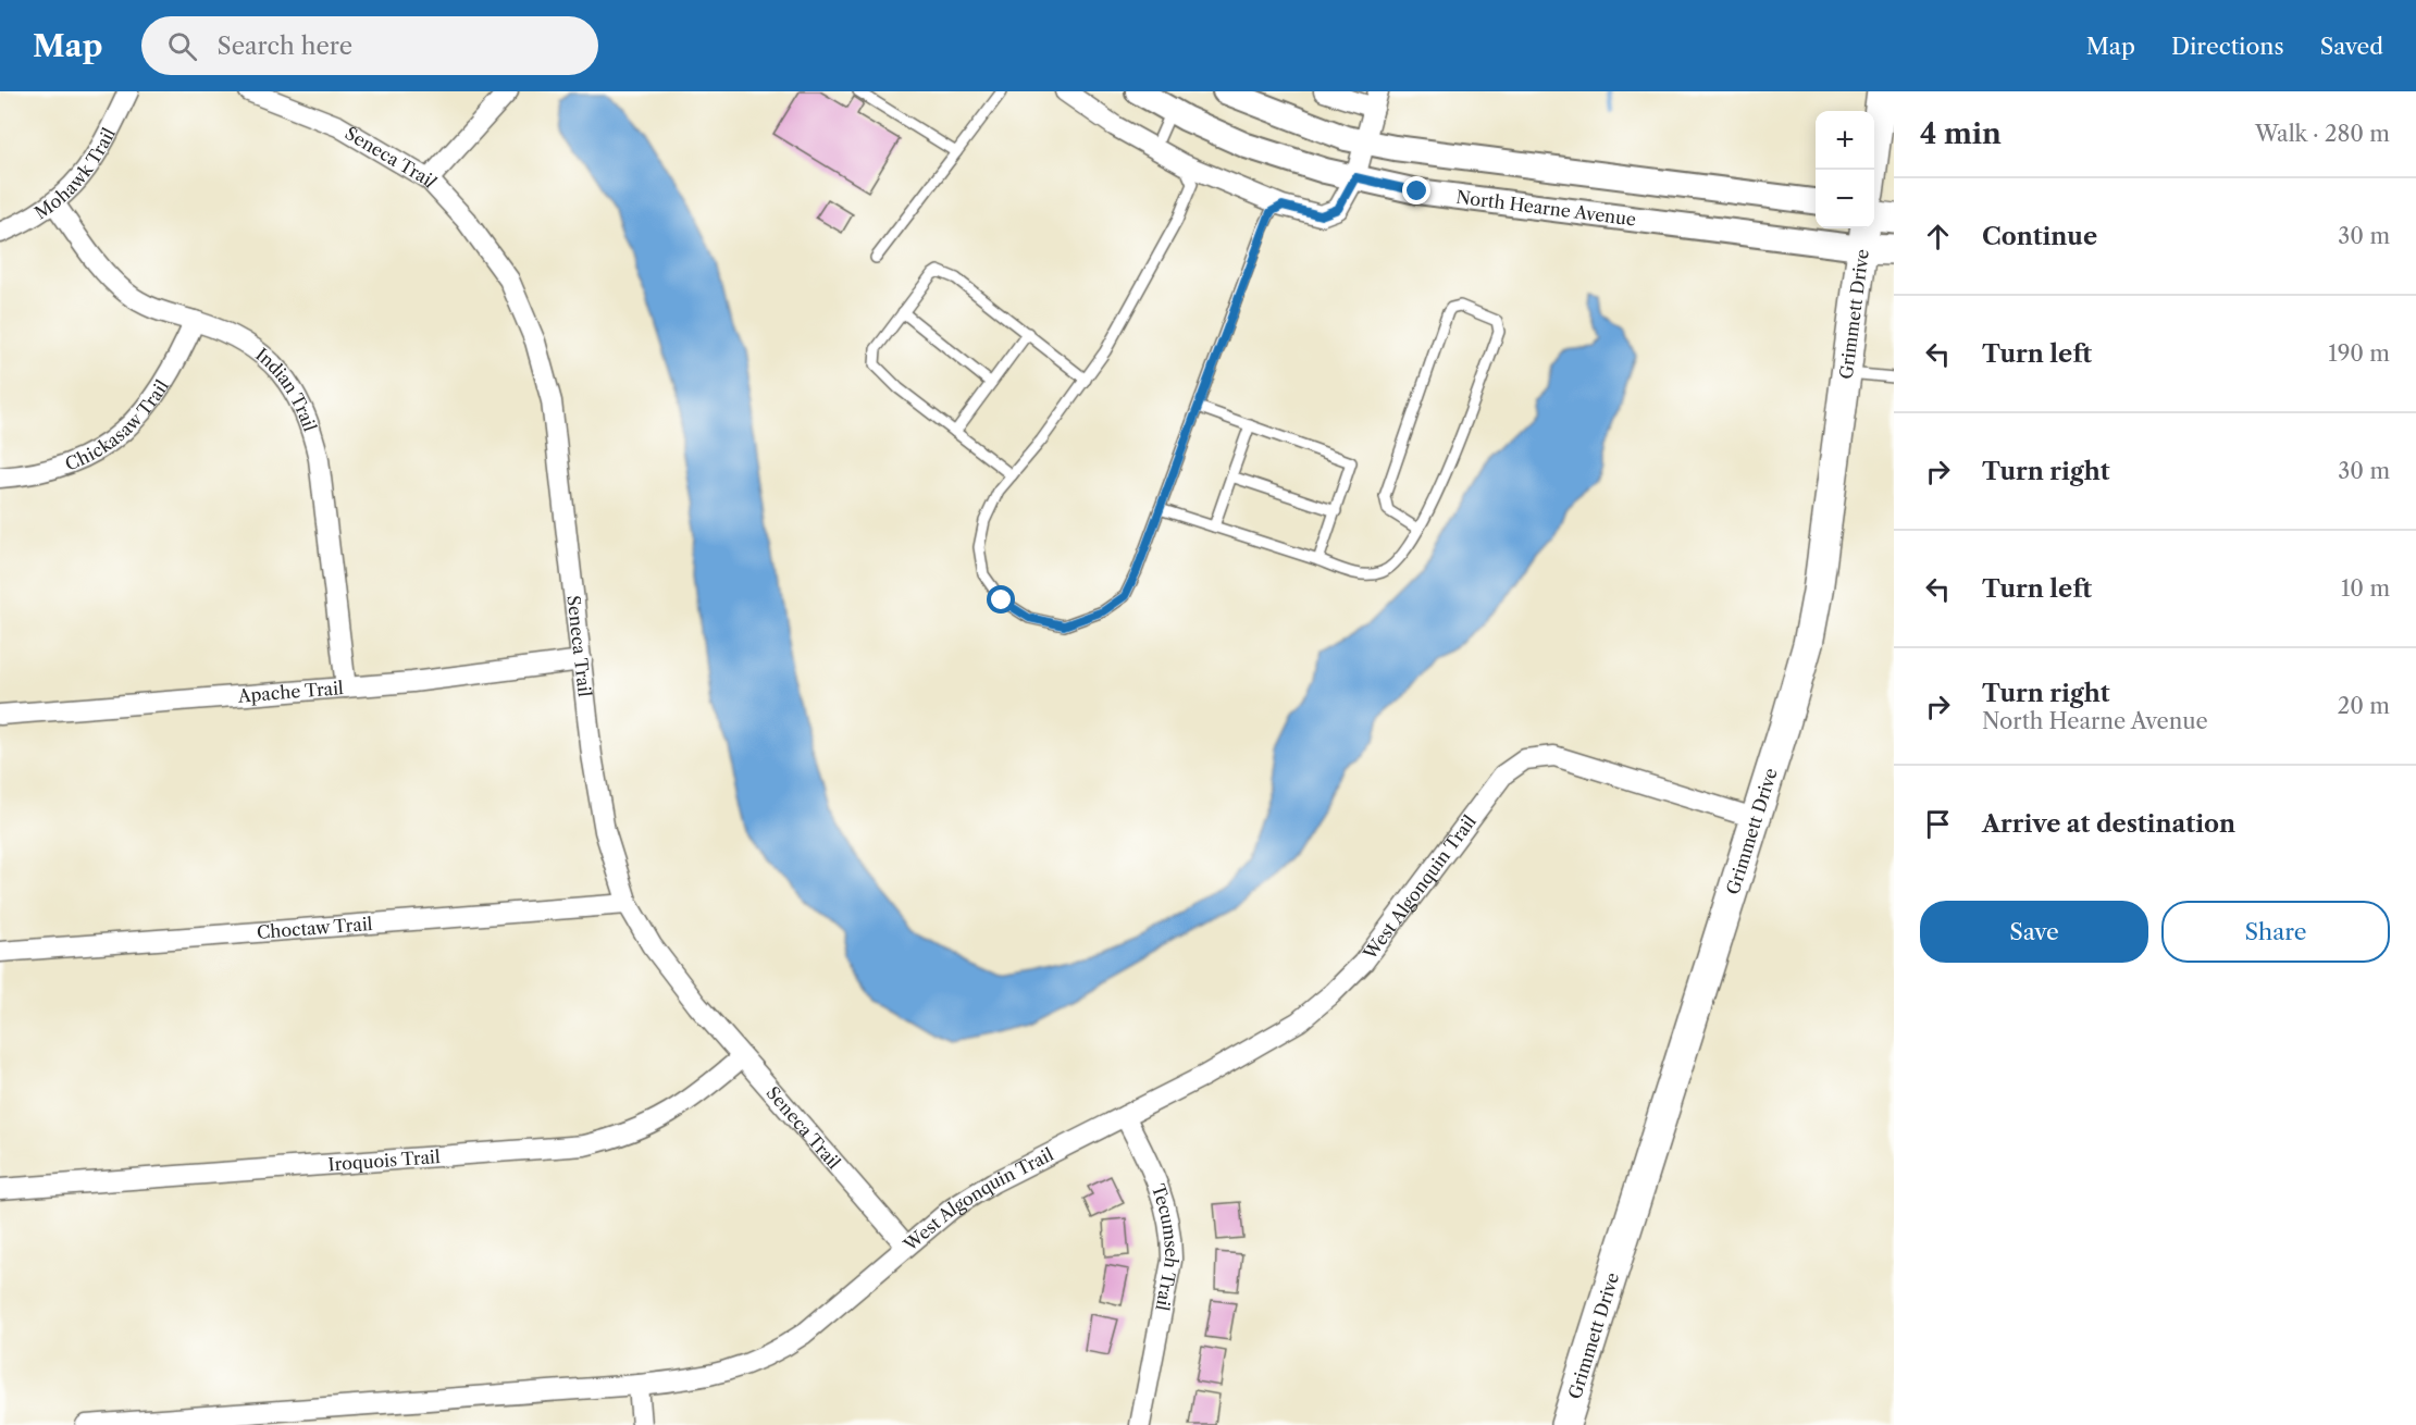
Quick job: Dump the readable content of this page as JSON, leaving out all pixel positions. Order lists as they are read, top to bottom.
{
  "streets": {
    "main road": ["North Hearne Avenue", "Grimmett Drive"],
    "street": [
      "Seneca Trail",
      "Mohawk Trail",
      "Indian Trail",
      "Chickasaw Trail",
      "Apache Trail",
      "West Algonquin Trail",
      "Choctaw Trail",
      "Iroquois Trail",
      "Tecumseh Trail"
    ]
  },
  "crossings": [
    ["Seneca Trail", "Apache Trail"],
    ["Seneca Trail", "West Algonquin Trail"],
    ["Seneca Trail", "Choctaw Trail"],
    ["Seneca Trail", "Iroquois Trail"],
    ["Mohawk Trail", "Indian Trail"],
    ["North Hearne Avenue", "Grimmett Drive"],
    ["Grimmett Drive", "West Algonquin Trail"],
    ["Indian Trail", "Chickasaw Trail"],
    ["Indian Trail", "Apache Trail"],
    ["West Algonquin Trail", "Tecumseh Trail"]
  ],
  "page": {
    "header": "Map",
    "search": "Search here",
    "nav": ["Map", "Directions", "Saved"],
    "heading": ["4 min", "Walk · 280 m"],
    "map_buttons": ["+", "−"],
    "list": [
      ["Continue", "30 m"],
      ["Turn left", "190 m"],
      ["Turn right", "30 m"],
      ["Turn left", "10 m"],
      ["Turn right", "North Hearne Avenue", "20 m"],
      "Arrive at destination"
    ],
    "buttons": ["Save", "Share"]
  }
}
